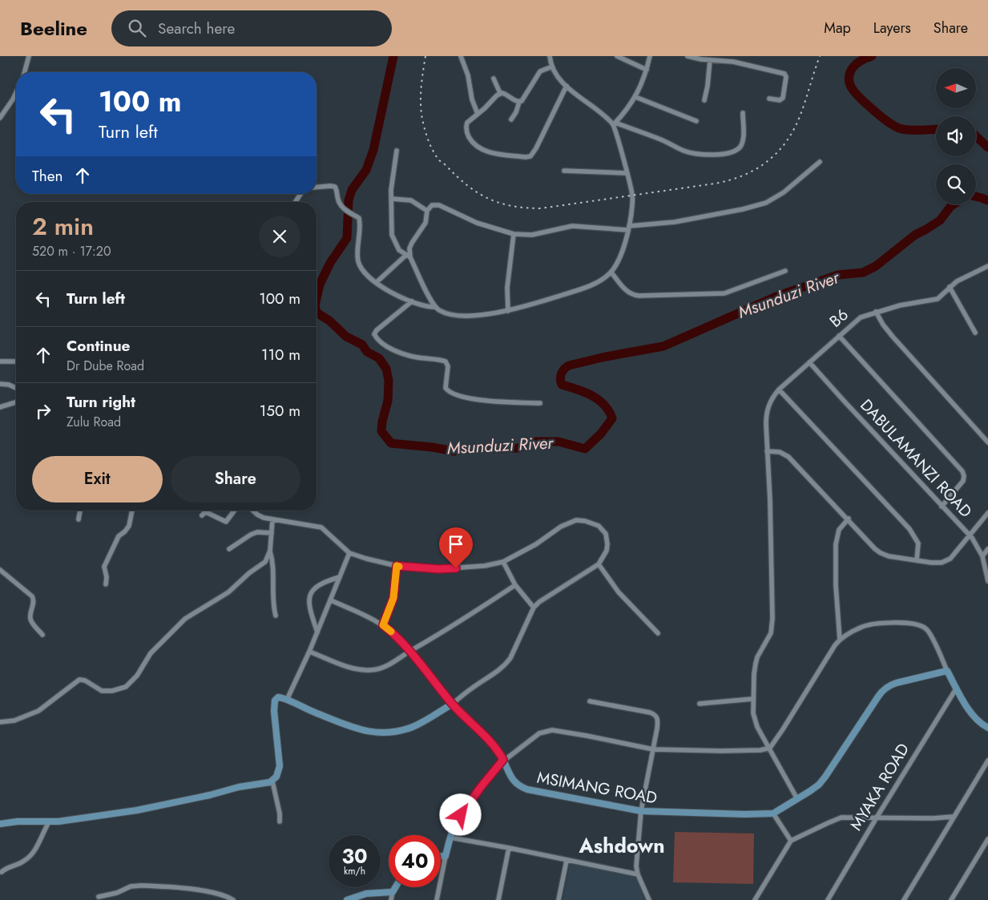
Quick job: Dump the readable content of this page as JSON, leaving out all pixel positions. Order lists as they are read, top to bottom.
{
  "streets": {
    "street": [
      "B6",
      "DABULAMANZI ROAD",
      "MYAKA ROAD",
      "MSIMANG ROAD"
    ]
  },
  "crossings": [
    ["B6", "DABULAMANZI ROAD"]
  ],
  "districts": ["Ashdown"],
  "water": ["Msunduzi River"],
  "north": "left",
  "page": {
    "header": "Beeline",
    "search": "Search here",
    "nav": ["Map", "Layers", "Share"],
    "turn": ["100 m", "Turn left"],
    "then": "Then",
    "heading": ["2 min", "520 m · 17:20"],
    "list": [
      {
        "name": "Turn left",
        "value": "100 m"
      },
      {
        "name": "Continue",
        "note": "Dr Dube Road",
        "value": "110 m"
      },
      {
        "name": "Turn right",
        "note": "Zulu Road",
        "value": "150 m"
      }
    ],
    "buttons": ["Exit", "Share"],
    "speed": "30 km/h",
    "limit": "40"
  }
}
